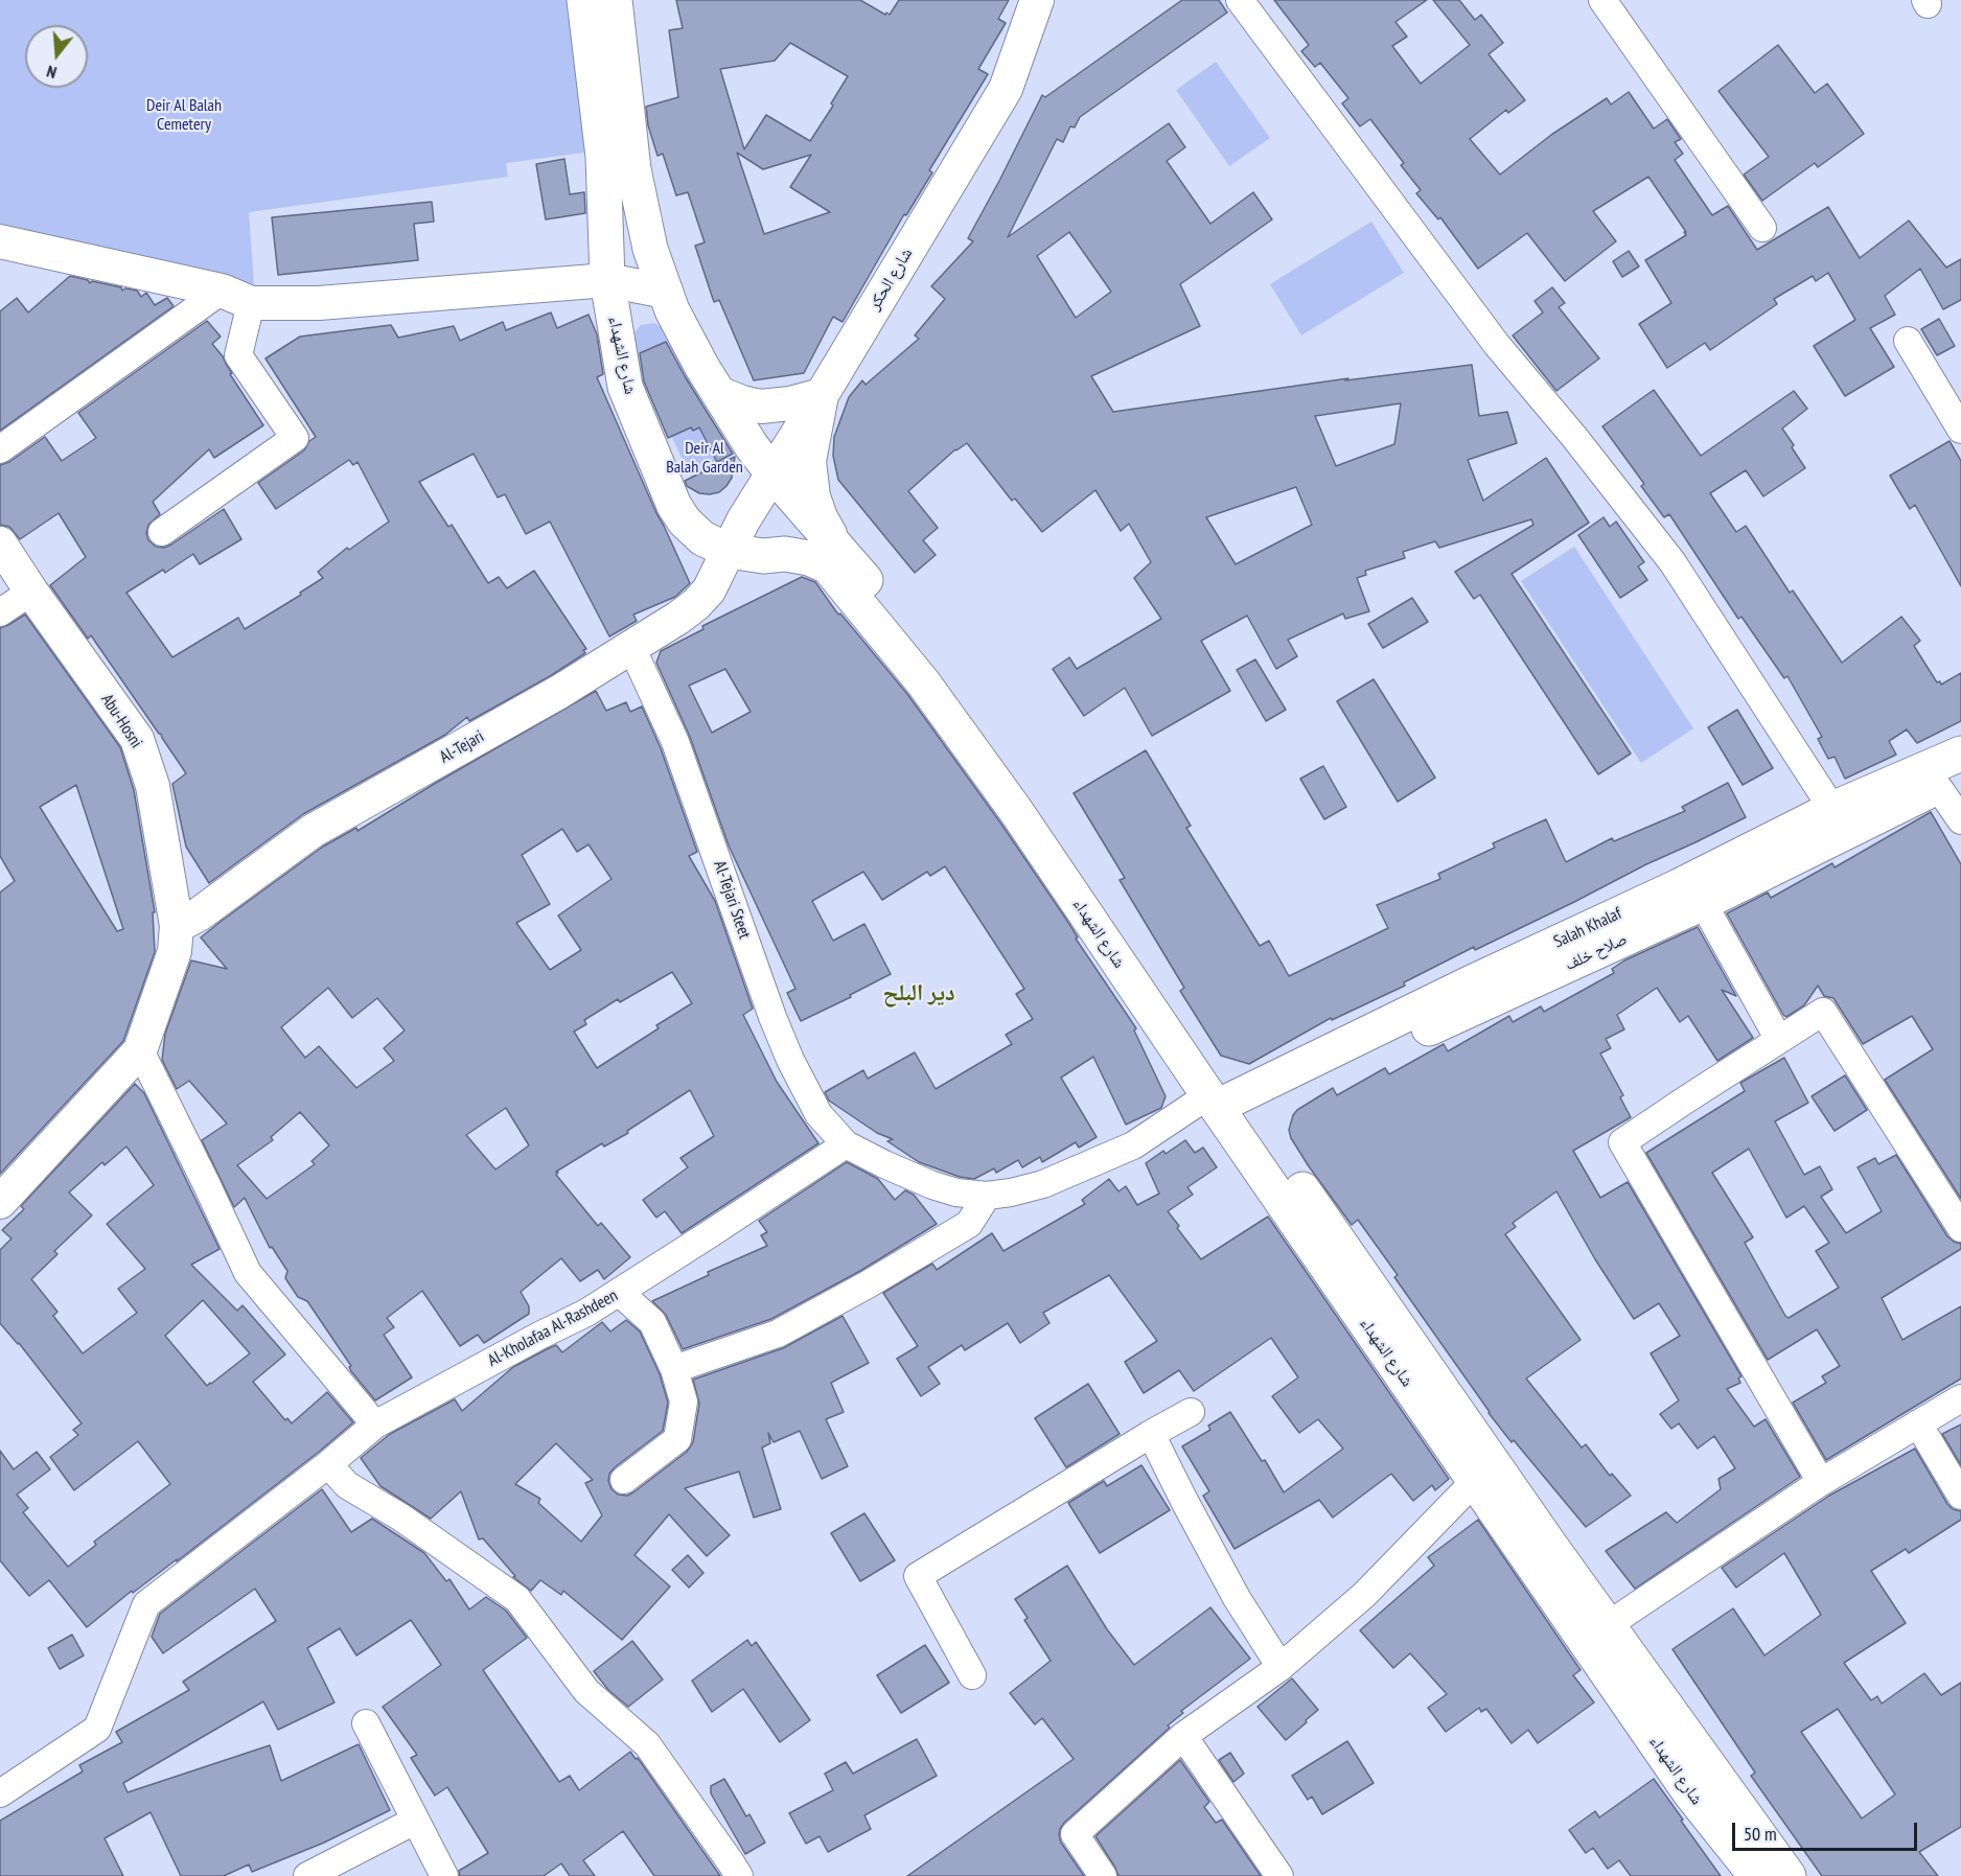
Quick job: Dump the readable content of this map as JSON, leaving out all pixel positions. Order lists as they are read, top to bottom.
{
  "streets": {
    "main road": ["شارع الشهداء", "Salah Khalaf", "صلاح خلف"],
    "street": [
      "شارع الحكر",
      "Abu-Hosni",
      "Al-Tejari",
      "Al-Tejari Steet",
      "Al-Kholafaa Al-Rashdeen"
    ]
  },
  "crossings": [
    ["شارع الحكر", "شارع الشهداء"],
    ["شارع الحكر", "Al-Tejari"],
    ["شارع الشهداء", "Al-Tejari"],
    ["شارع الشهداء", "Salah Khalaf"],
    ["شارع الشهداء", "صلاح خلف"],
    ["Abu-Hosni", "Al-Tejari"],
    ["Al-Tejari", "Al-Tejari Steet"],
    ["Al-Tejari Steet", "Al-Kholafaa Al-Rashdeen"],
    ["Salah Khalaf", "صلاح خلف"]
  ],
  "districts": ["دير البلح"],
  "parks": ["Deir Al Balah Cemetery", "Deir Al Balah Garden"],
  "scale_bar": "50 m",
  "north": "bottom"
}
